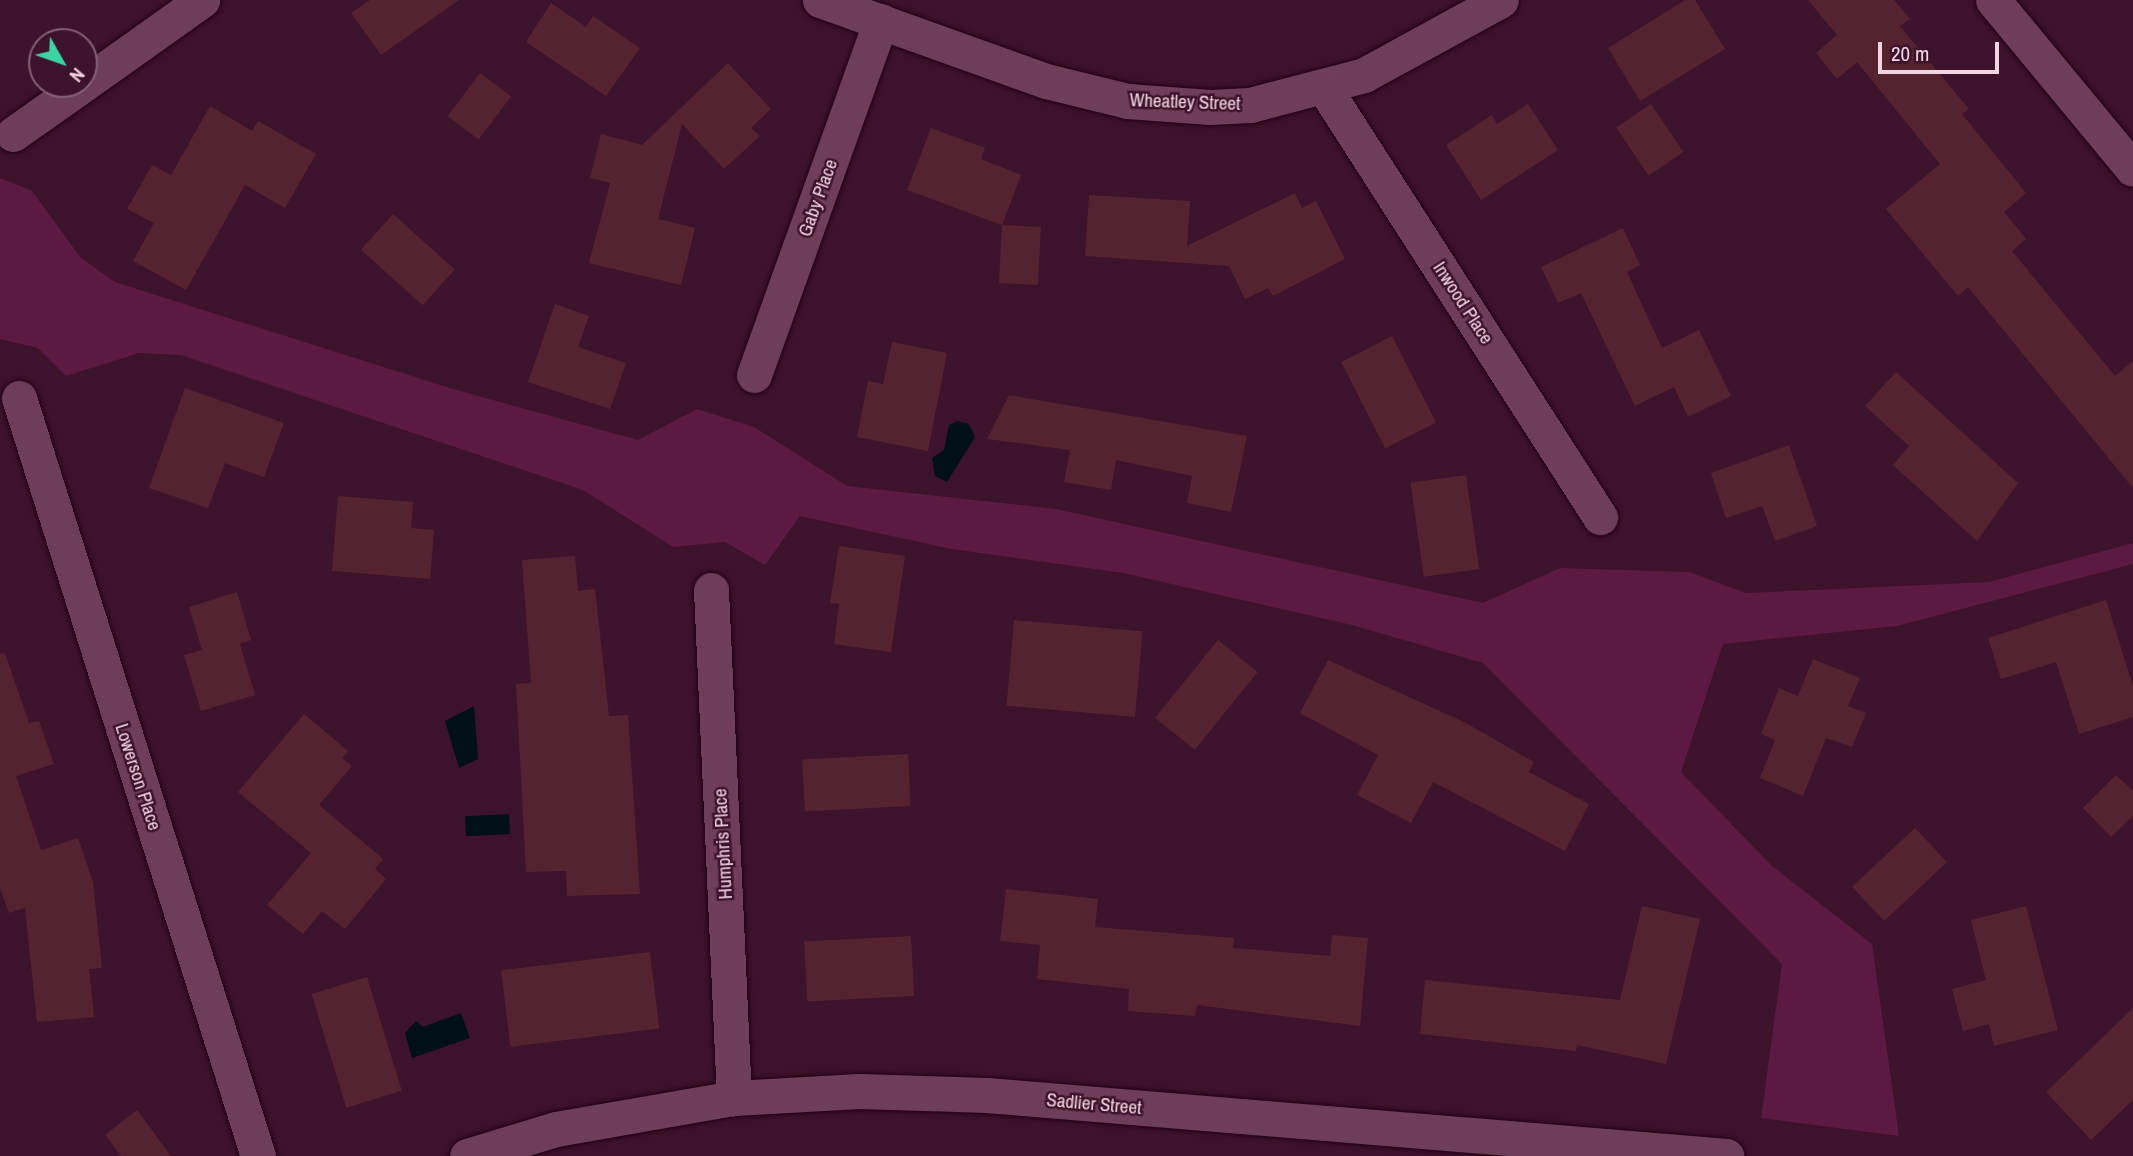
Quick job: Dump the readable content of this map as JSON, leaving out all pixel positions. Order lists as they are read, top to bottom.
{
  "streets": {
    "street": [
      "Wheatley Street",
      "Gaby Place",
      "Inwood Place",
      "Lowerson Place",
      "Humphris Place",
      "Sadlier Street"
    ]
  },
  "crossings": [
    ["Wheatley Street", "Gaby Place"],
    ["Wheatley Street", "Inwood Place"],
    ["Humphris Place", "Sadlier Street"]
  ],
  "scale_bar": "20 m",
  "north": "bottom right"
}
